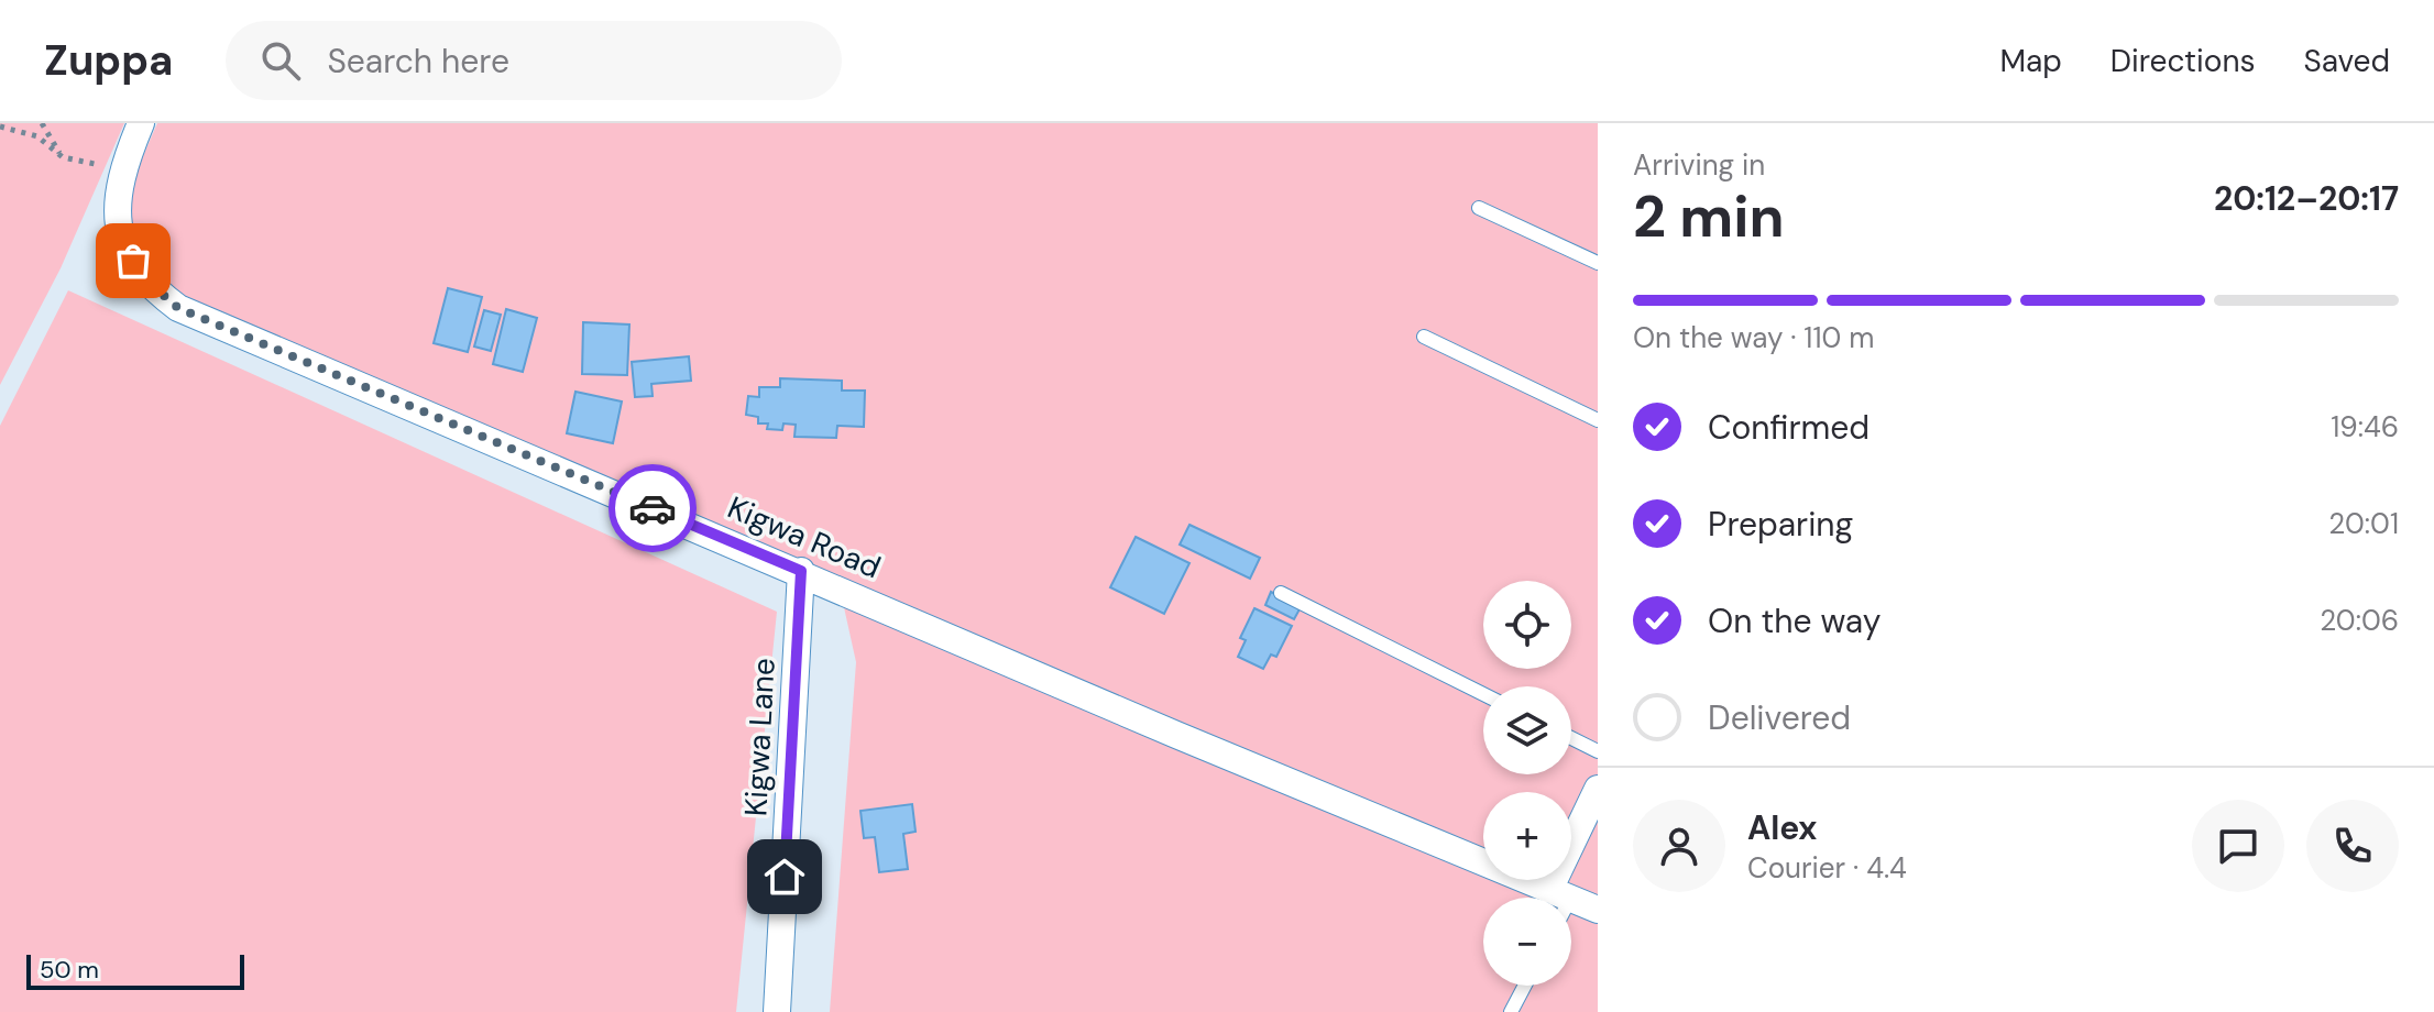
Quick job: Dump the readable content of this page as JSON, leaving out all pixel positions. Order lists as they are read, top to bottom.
{
  "streets": {
    "street": ["Kigwa Road", "Kigwa Lane"]
  },
  "crossings": [
    ["Kigwa Road", "Kigwa Lane"]
  ],
  "scale_bar": "50 m",
  "page": {
    "header": "Zuppa",
    "search": "Search here",
    "nav": ["Map", "Directions", "Saved"],
    "heading": ["2 min", "Arriving in", "20:12–20:17"],
    "panel": ["Alex", "Courier · 4.4"],
    "bar": "On the way · 110 m",
    "list": [
      ["Confirmed", "19:46"],
      ["Preparing", "20:01"],
      ["On the way", "20:06"],
      "Delivered"
    ],
    "map_buttons": ["+", "−"],
    "scale": "50 m"
  }
}
